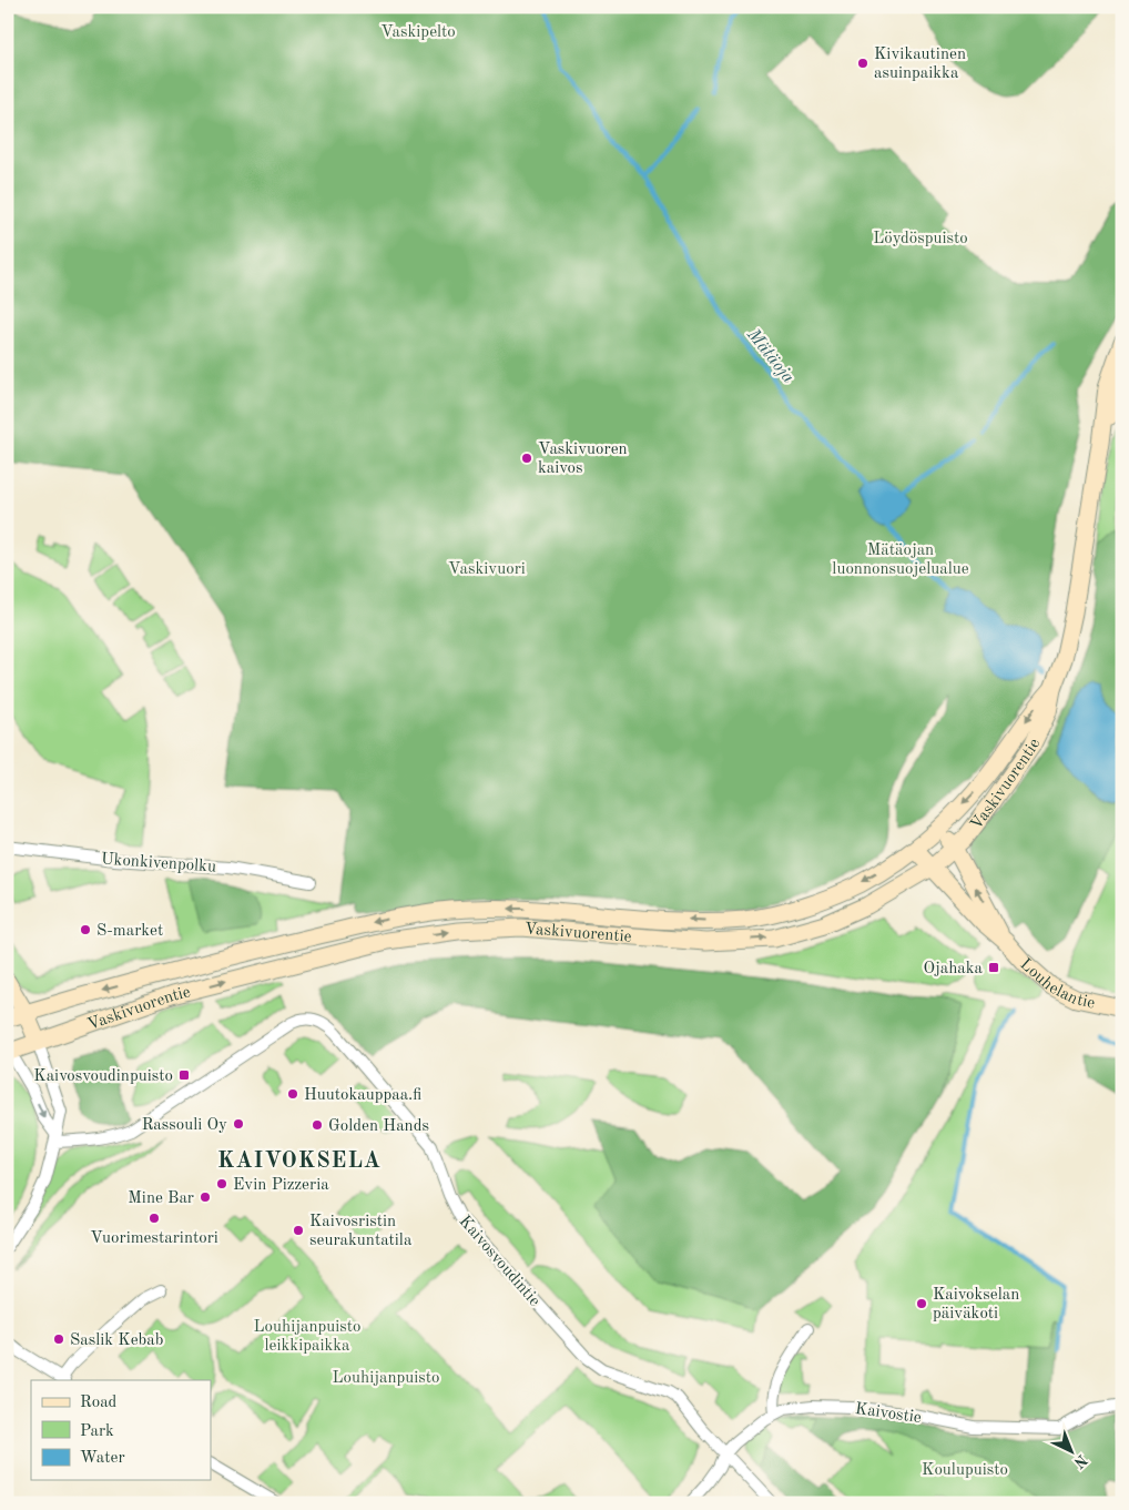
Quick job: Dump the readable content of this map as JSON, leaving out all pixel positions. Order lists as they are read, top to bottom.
{
  "streets": {
    "main road": ["Vaskivuorentie", "Louhelantie"],
    "street": ["Ukonkivenpolku", "Kaivosvoudintie", "Kaivostie"]
  },
  "crossings": [
    ["Vaskivuorentie", "Louhelantie"],
    ["Kaivosvoudintie", "Kaivostie"]
  ],
  "districts": ["KAIVOKSELA"],
  "water": ["Mätäoja"],
  "parks": [
    "Vaskipelto",
    "Löydöspuisto",
    "Mätäojan luonnonsuojelualue",
    "Vaskivuori",
    "Louhijanpuisto leikkipaikka",
    "Louhijanpuisto",
    "Koulupuisto"
  ],
  "places": {
    "other": [
      "Kivikautinen asuinpaikka",
      "Vaskivuoren kaivos",
      "S-market",
      "Huutokauppaa.fi",
      "Rassouli Oy",
      "Golden Hands",
      "Evin Pizzeria",
      "Mine Bar",
      "Vuorimestarintori",
      "Kaivosristin seurakuntatila",
      "Kaivokselan päiväkoti",
      "Saslik Kebab"
    ],
    "transit": ["Ojahaka", "Kaivosvoudinpuisto"]
  },
  "legend": ["Road", "Park", "Water"],
  "north": "bottom right"
}
